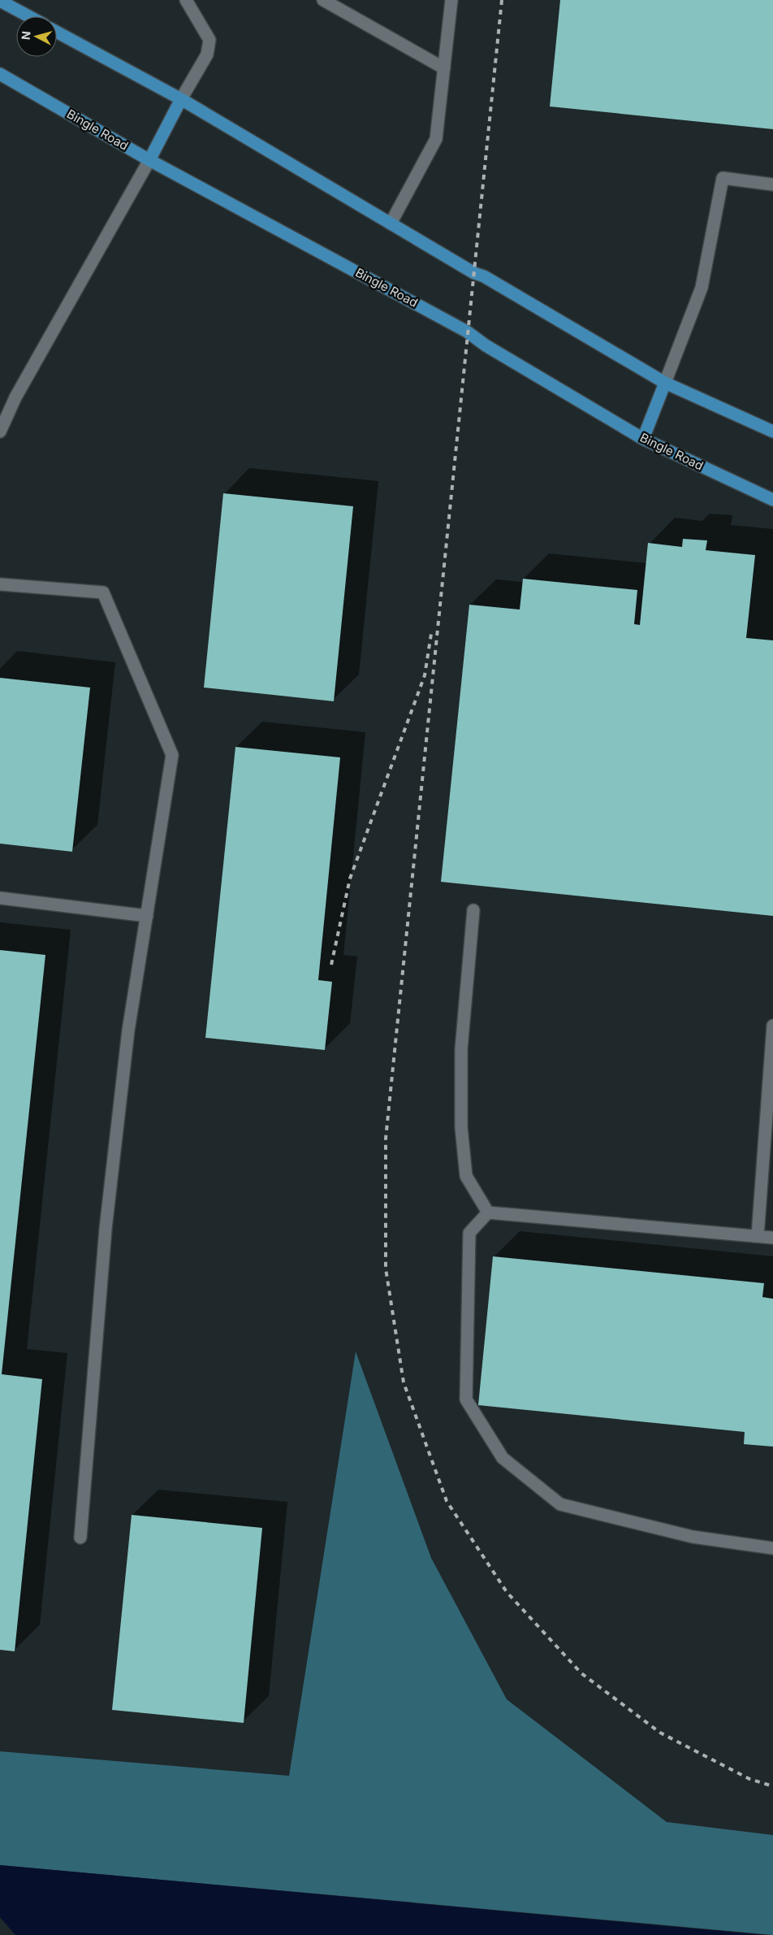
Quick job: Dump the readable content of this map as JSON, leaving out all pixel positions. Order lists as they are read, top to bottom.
{
  "streets": {
    "main road": ["Bingle Road"]
  },
  "north": "left"
}
